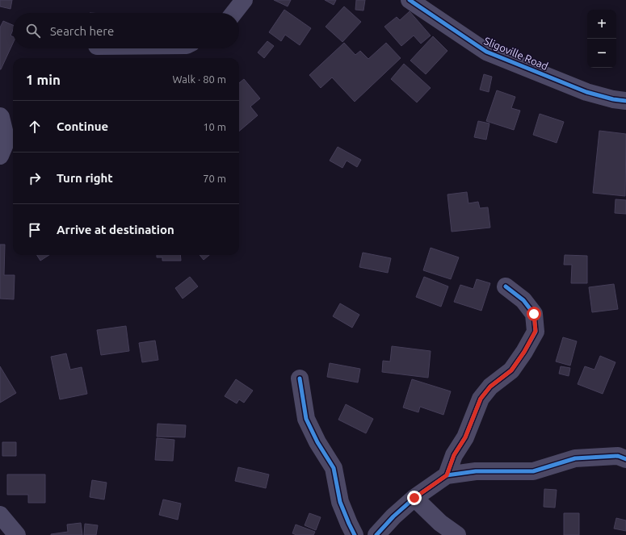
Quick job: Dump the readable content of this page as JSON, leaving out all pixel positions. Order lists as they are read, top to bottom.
{
  "streets": {
    "street": ["Sligoville Road"]
  },
  "page": {
    "map_buttons": ["+", "−"],
    "search": "Search here",
    "heading": ["1 min", "Walk · 80 m"],
    "list": [
      ["Continue", "10 m"],
      ["Turn right", "70 m"],
      "Arrive at destination"
    ]
  }
}
